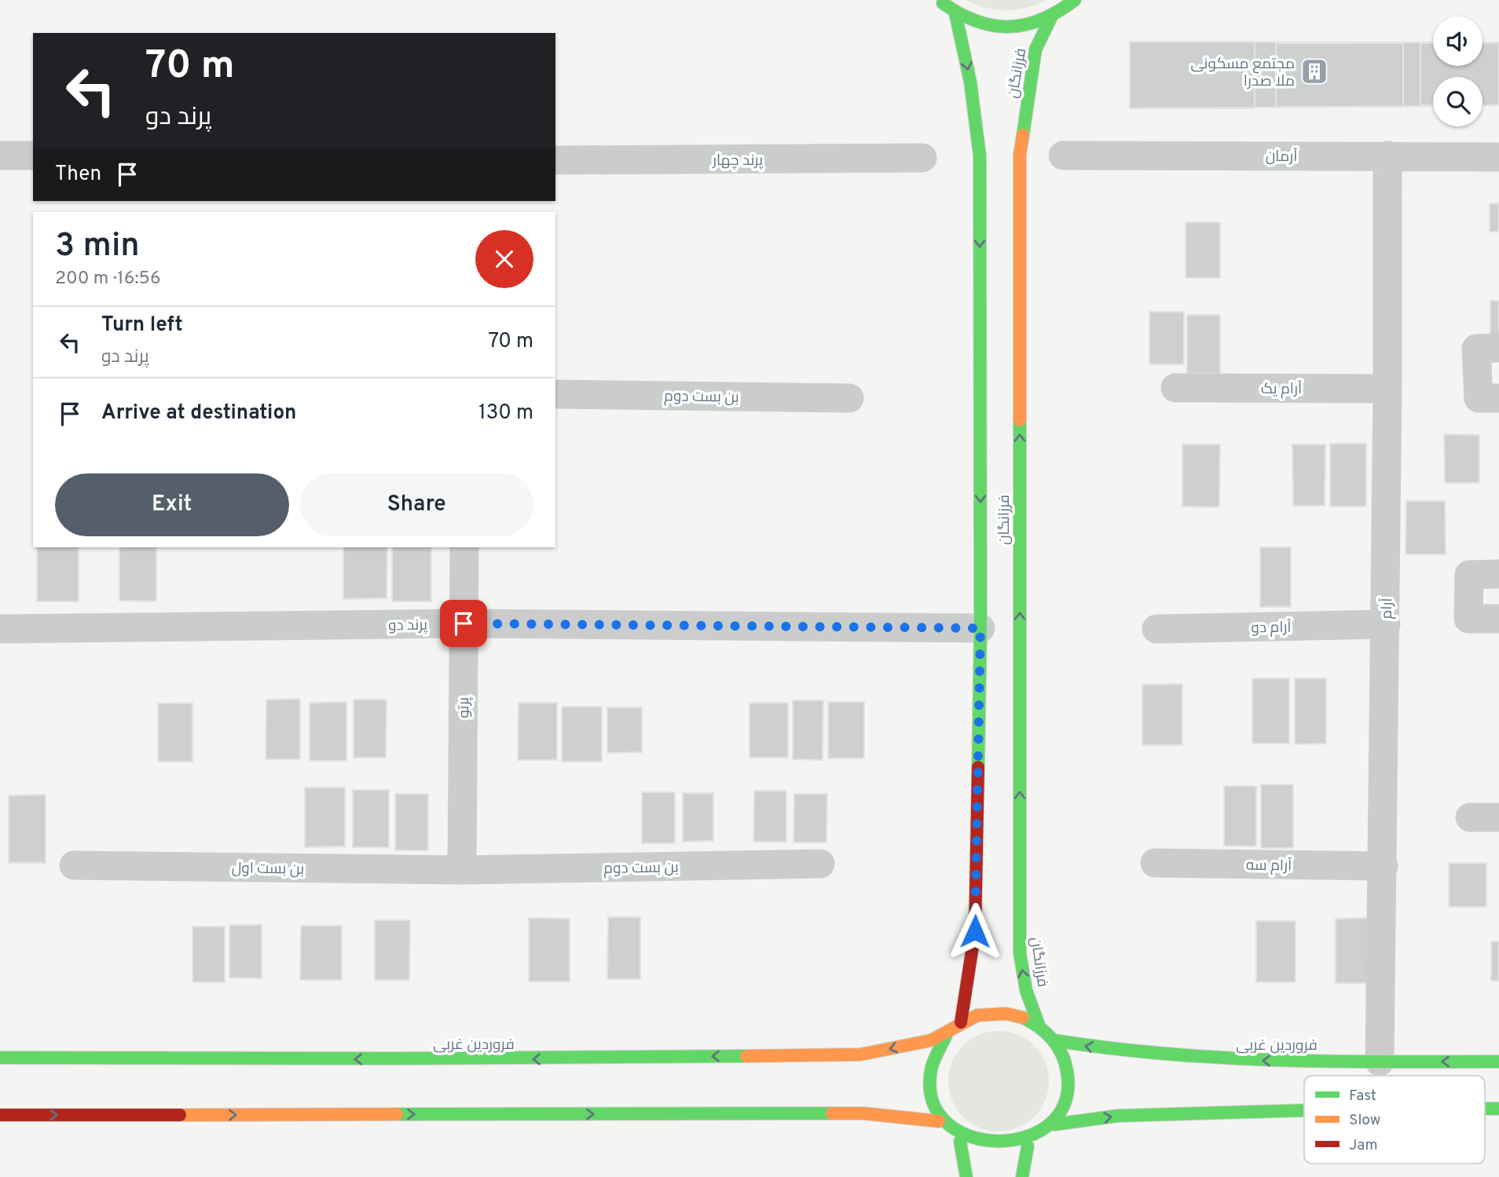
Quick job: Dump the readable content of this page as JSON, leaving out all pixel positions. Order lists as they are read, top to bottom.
{
  "streets": {
    "main road": ["فرزانگان", "فروردین غربی"],
    "street": [
      "آرمان",
      "پرند چهار",
      "آرام یک",
      "بن بست دوم",
      "آرام",
      "پرند دو",
      "آرام دو",
      "پرتو",
      "آرام سه",
      "بن بست اول"
    ]
  },
  "crossings": [
    ["فرزانگان", "پرند دو"],
    ["فرزانگان", "فروردین غربی"],
    ["آرمان", "آرام"],
    ["آرام یک", "آرام"],
    ["بن بست دوم", "پرتو"],
    ["بن بست دوم", "بن بست اول"],
    ["آرام", "آرام دو"],
    ["آرام", "آرام سه"],
    ["آرام", "فروردین غربی"],
    ["پرند دو", "پرتو"],
    ["پرتو", "بن بست اول"]
  ],
  "places": {
    "building": ["مجتمع مسکونی ملا صدرا"]
  },
  "legend": ["Fast", "Slow", "Jam"],
  "page": {
    "turn": ["70 m", "پرند دو"],
    "then": "Then",
    "heading": ["3 min", "200 m · 16:56"],
    "list": [
      {
        "name": "Turn left",
        "note": "پرند دو",
        "value": "70 m"
      },
      {
        "name": "Arrive at destination",
        "value": "130 m"
      }
    ],
    "buttons": ["Exit", "Share"]
  }
}
